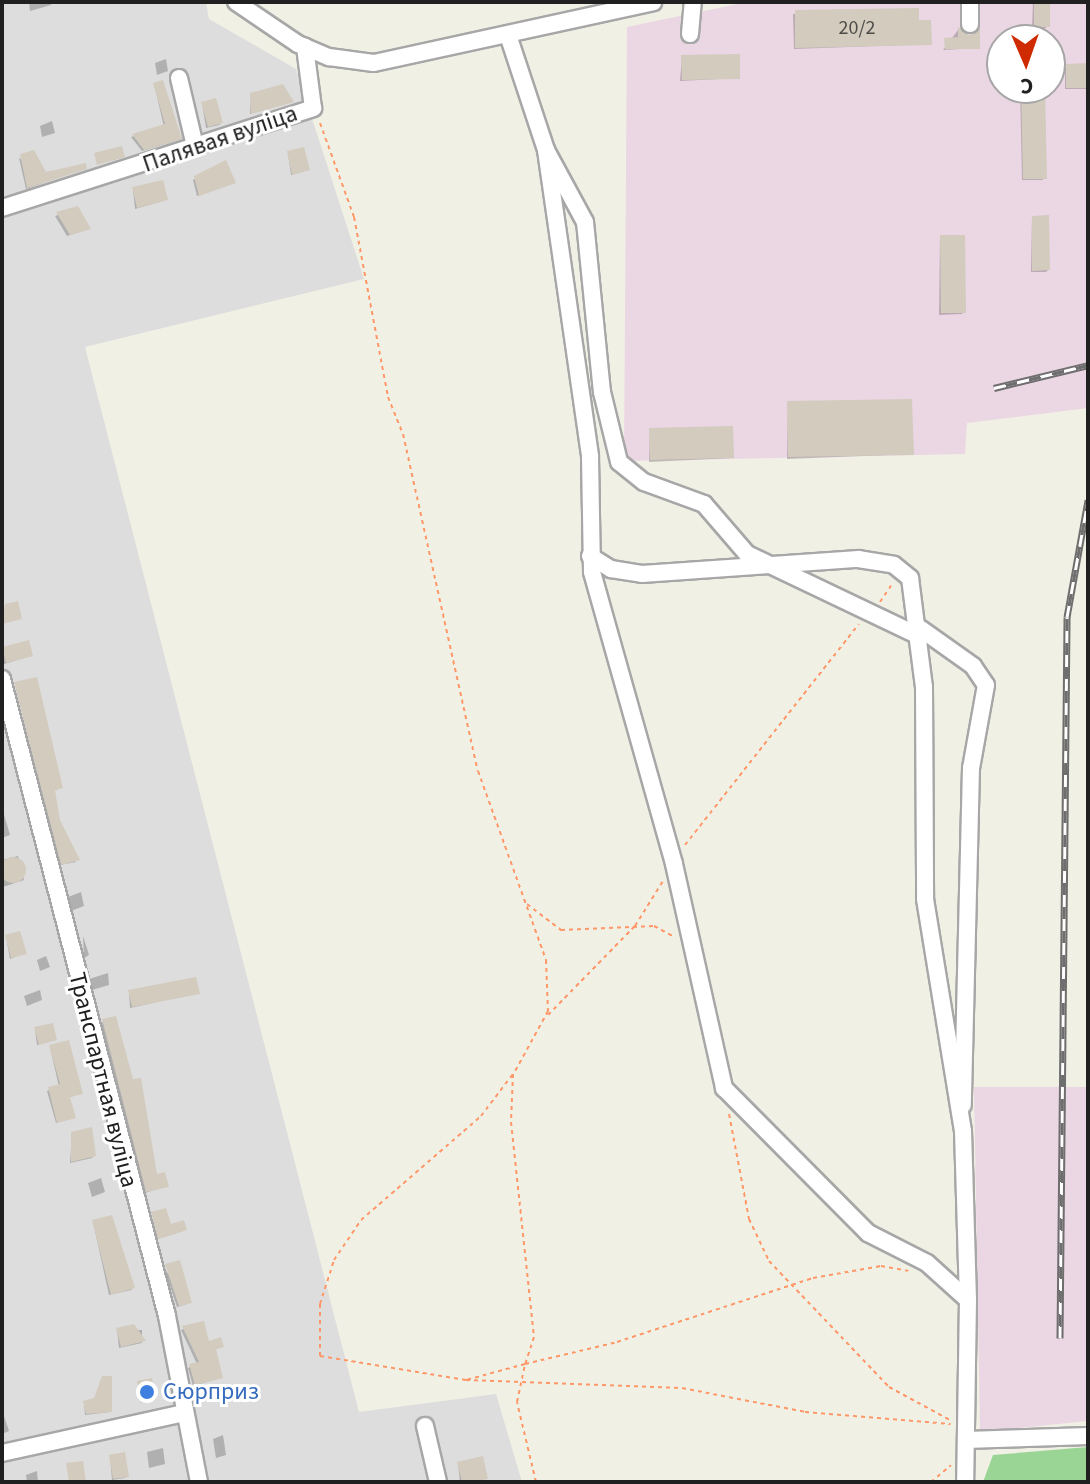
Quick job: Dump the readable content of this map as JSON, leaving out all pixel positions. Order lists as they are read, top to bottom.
{
  "streets": {
    "street": ["Палявая вуліца", "Транспартная вуліца"]
  },
  "places": ["Сюрприз"],
  "house_numbers": ["20/2"],
  "north": "bottom"
}
